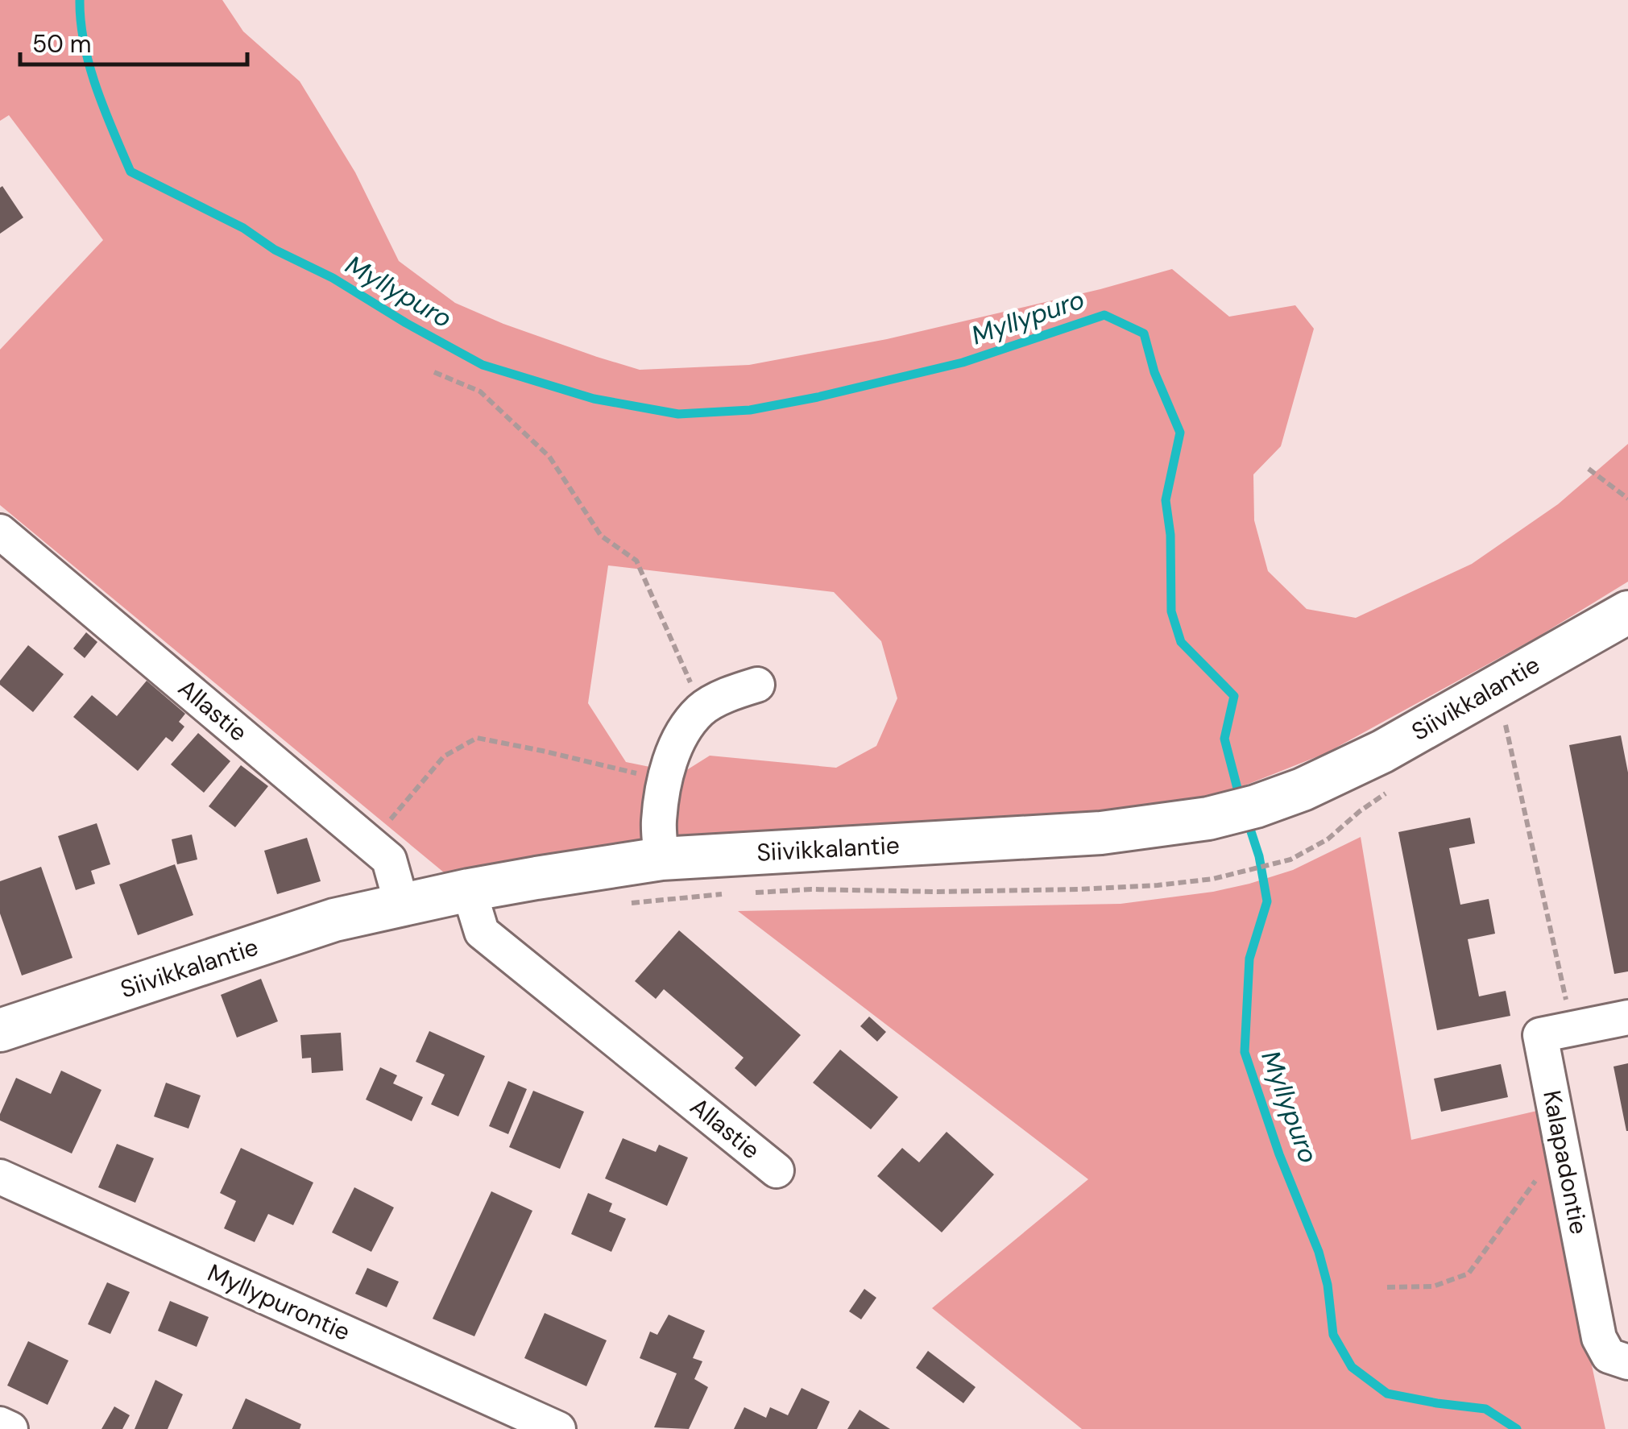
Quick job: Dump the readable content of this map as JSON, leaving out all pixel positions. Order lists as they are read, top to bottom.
{
  "streets": {
    "main road": ["Siivikkalantie"],
    "street": ["Allastie", "Kalapadontie", "Myllypurontie"]
  },
  "crossings": [
    ["Siivikkalantie", "Allastie"]
  ],
  "water": ["Myllypuro"],
  "scale_bar": "50 m"
}
